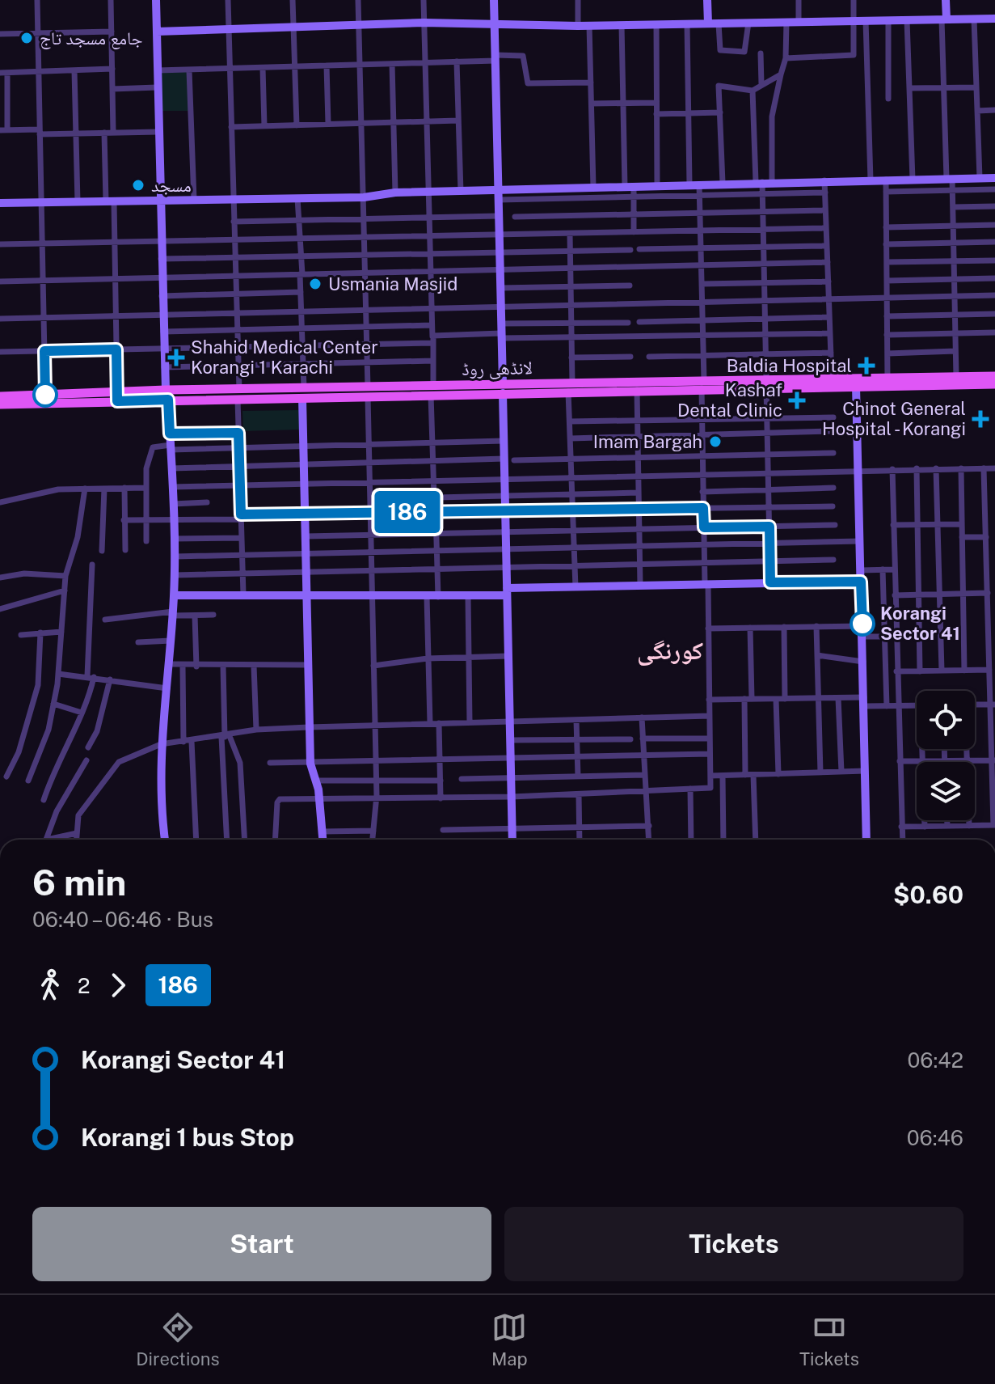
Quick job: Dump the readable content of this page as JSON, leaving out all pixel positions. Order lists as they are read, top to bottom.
{
  "streets": {
    "main road": ["لانڈھی روڈ"]
  },
  "districts": ["کورنگی"],
  "places": {
    "other": [
      "جامع مسجد تاج",
      "مسجد",
      "Usmania Masjid",
      "Imam Bargah",
      "Korangi Sector 41"
    ],
    "health": [
      "Shahid Medical Center Korangi 1 Karachi",
      "Baldia Hospital",
      "Kashaf Dental Clinic",
      "Chinot General Hospital - Korangi"
    ]
  },
  "lines": ["bus line 186"],
  "page": {
    "on_map": "186",
    "heading": ["6 min", "06:40 – 06:46 · Bus", "$0.60"],
    "legs": ["2", "186"],
    "list": [
      {
        "name": "Korangi Sector 41",
        "value": "06:42"
      },
      {
        "name": "Korangi 1 bus Stop",
        "value": "06:46"
      }
    ],
    "buttons": ["Start", "Tickets"],
    "tabs": ["Directions", "Map", "Tickets"]
  }
}
